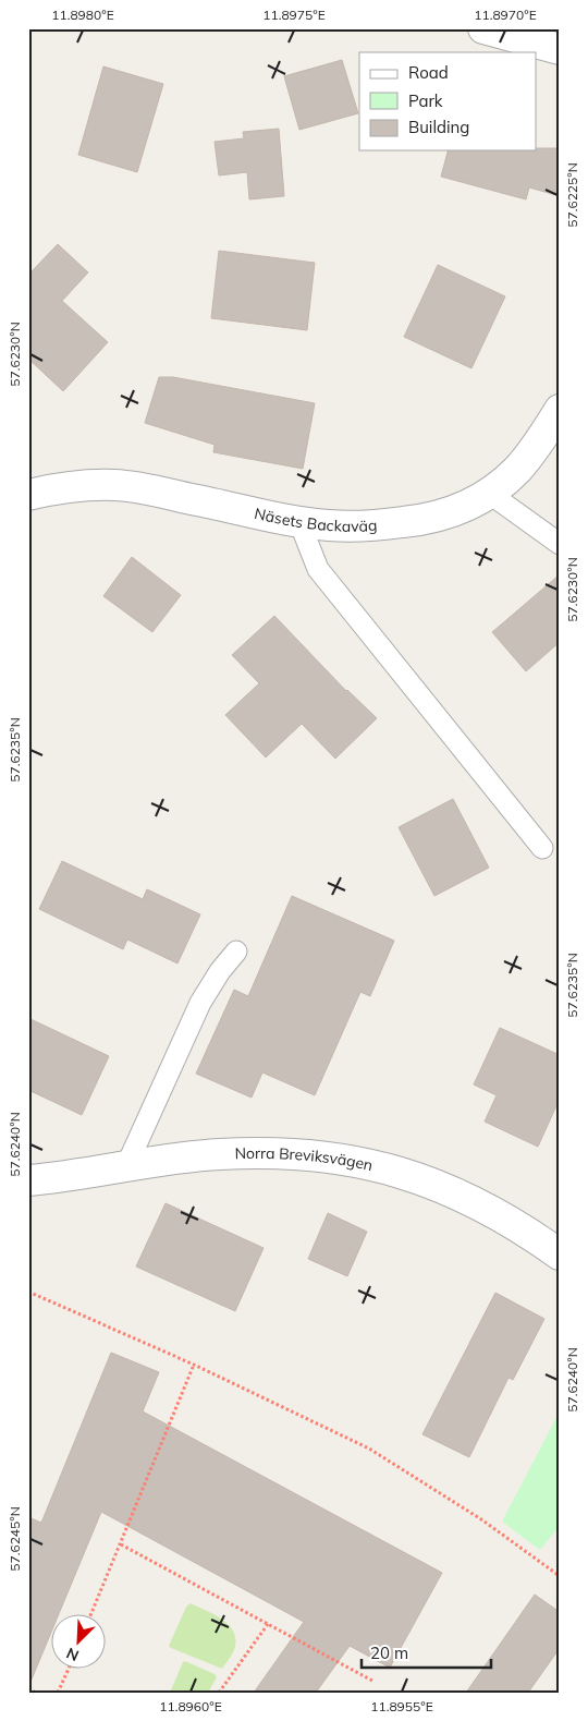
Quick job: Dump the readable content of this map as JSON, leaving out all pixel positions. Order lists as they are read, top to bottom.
{
  "streets": {
    "street": ["Näsets Backaväg", "Norra Breviksvägen"]
  },
  "legend": ["Road", "Park", "Building"],
  "scale_bar": "20 m",
  "north": "bottom left",
  "coordinates": [
    "11.8980°E",
    "11.8975°E",
    "11.8970°E",
    "57.6225°N",
    "57.6230°N",
    "57.6235°N",
    "57.6240°N",
    "57.6245°N",
    "11.8960°E",
    "11.8955°E"
  ]
}
